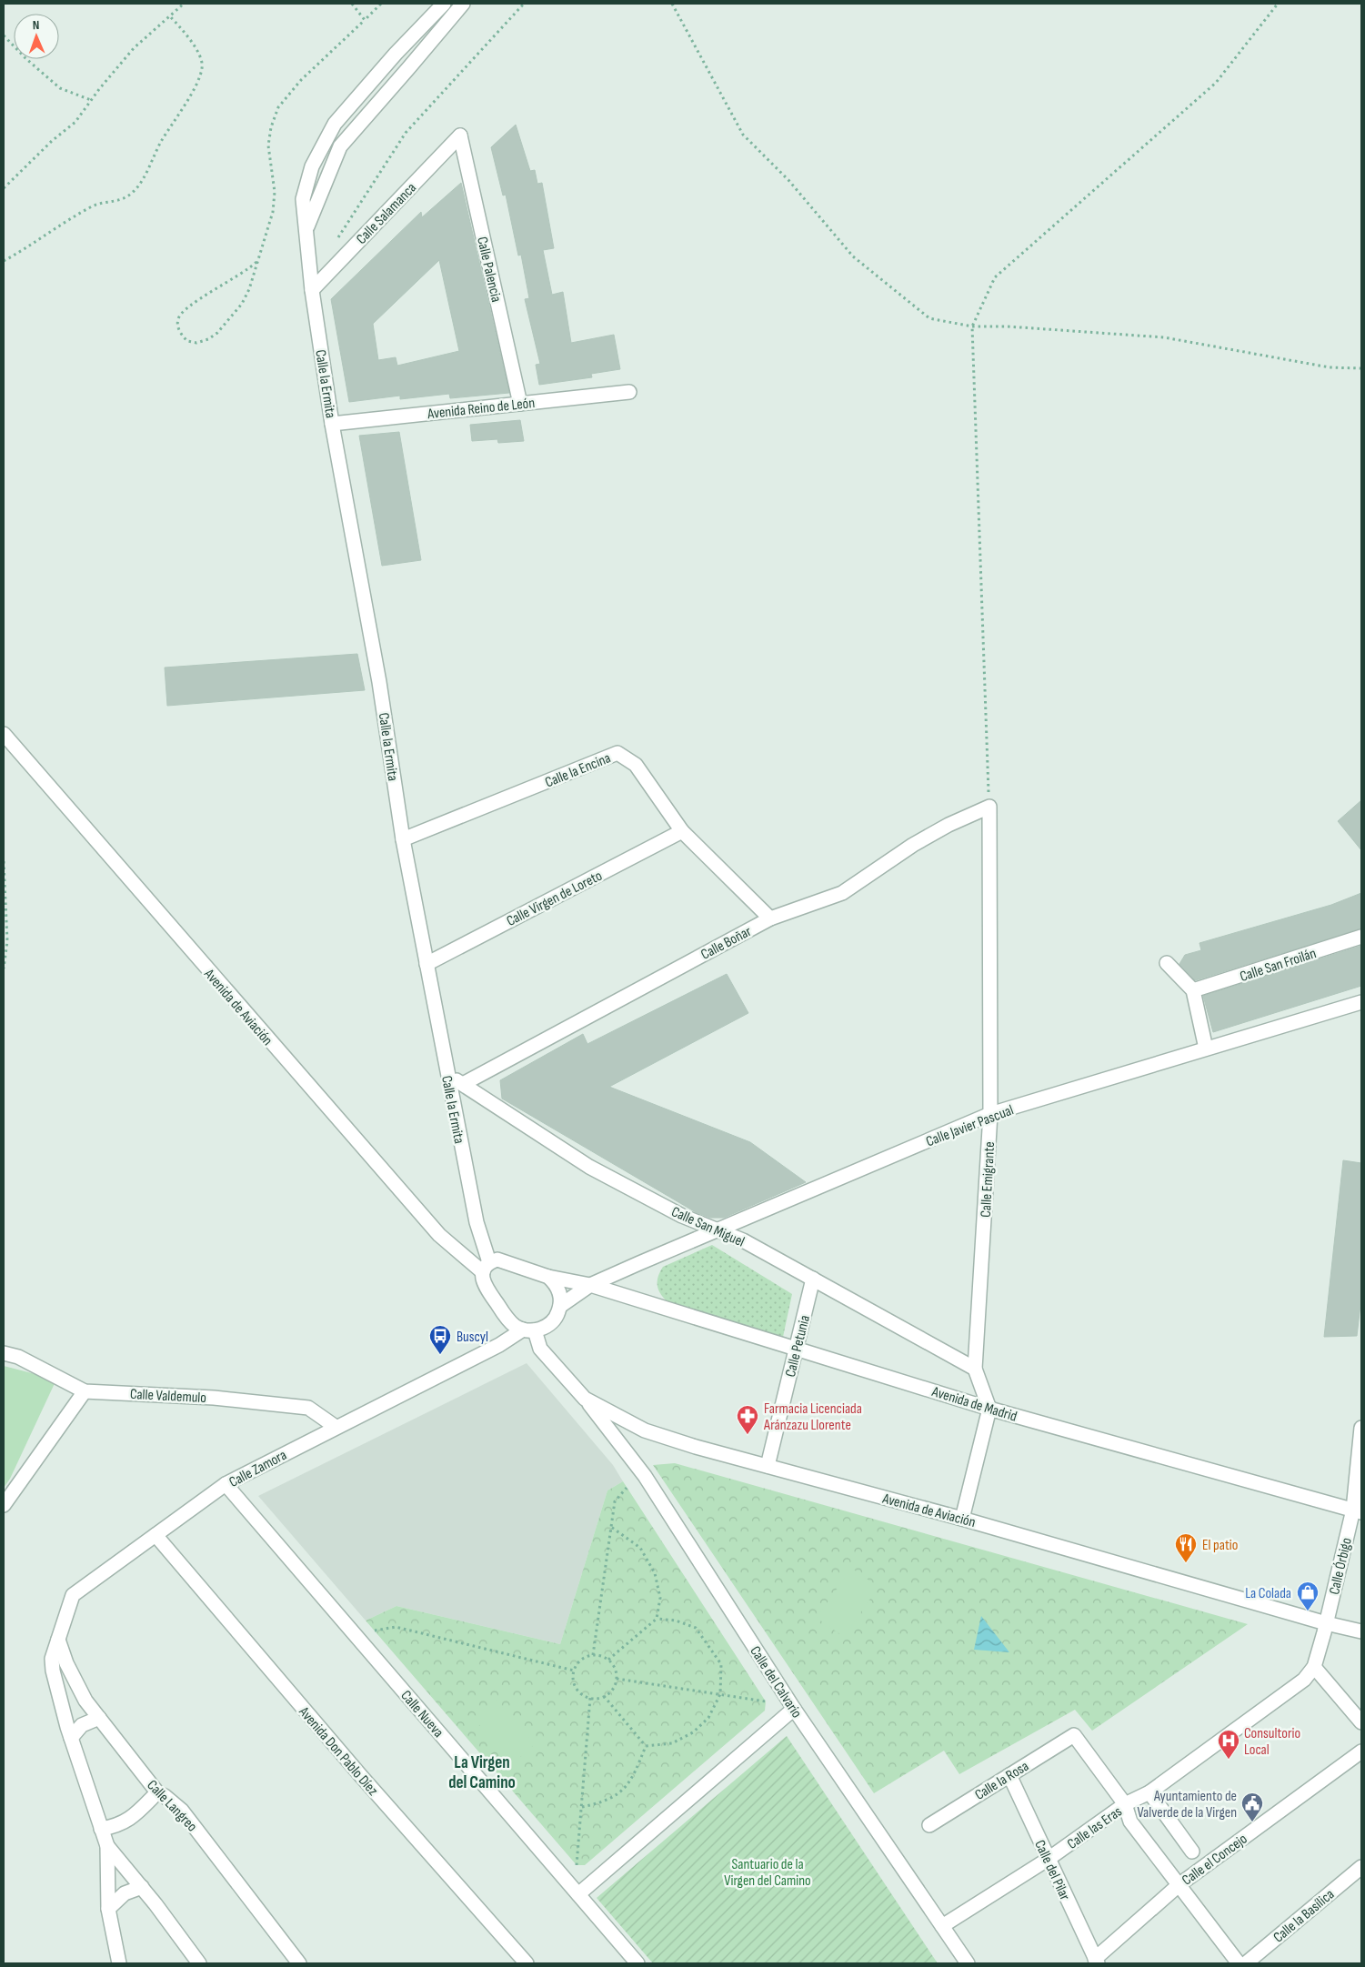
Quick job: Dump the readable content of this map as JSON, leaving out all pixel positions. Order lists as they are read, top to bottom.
{
  "streets": {
    "street": [
      "Calle Salamanca",
      "Calle Palencia",
      "Calle la Ermita",
      "Avenida Reino de León",
      "Calle la Encina",
      "Calle Virgen de Loreto",
      "Calle Boñar",
      "Calle San Froilán",
      "Avenida de Aviación",
      "Calle Javier Pascual",
      "Calle Emigrante",
      "Calle San Miguel",
      "Calle Petunia",
      "Calle Valdemulo",
      "Avenida de Madrid",
      "Calle Zamora",
      "Calle Órbigo",
      "Calle del Calvario",
      "Calle Nueva",
      "Avenida Don Pablo Díez",
      "Calle la Rosa",
      "Calle Langreo",
      "Calle las Eras",
      "Calle el Concejo",
      "Calle del Pilar",
      "Calle la Basílica"
    ]
  },
  "crossings": [
    ["Calle Salamanca", "Calle Palencia"],
    ["Calle Salamanca", "Calle la Ermita"],
    ["Calle Palencia", "Avenida Reino de León"],
    ["Calle la Ermita", "Avenida Reino de León"],
    ["Calle la Ermita", "Calle la Encina"],
    ["Calle la Ermita", "Calle Virgen de Loreto"],
    ["Calle la Ermita", "Avenida de Aviación"],
    ["Calle la Ermita", "Calle Javier Pascual"],
    ["Calle la Ermita", "Calle San Miguel"],
    ["Calle la Ermita", "Calle Zamora"],
    ["Calle la Encina", "Calle Virgen de Loreto"],
    ["Calle la Encina", "Calle Boñar"],
    ["Calle Boñar", "Calle Emigrante"],
    ["Calle Boñar", "Calle San Miguel"],
    ["Avenida de Aviación", "Calle Javier Pascual"],
    ["Avenida de Aviación", "Calle Petunia"],
    ["Avenida de Aviación", "Calle Zamora"],
    ["Avenida de Aviación", "Calle Órbigo"],
    ["Avenida de Aviación", "Calle del Calvario"],
    ["Avenida de Aviación", "Calle las Eras"],
    ["Calle Javier Pascual", "Calle Emigrante"],
    ["Calle Javier Pascual", "Calle San Miguel"],
    ["Calle Javier Pascual", "Avenida de Madrid"],
    ["Calle Javier Pascual", "Calle Zamora"],
    ["Calle Emigrante", "Calle San Miguel"],
    ["Calle Emigrante", "Avenida de Madrid"],
    ["Calle San Miguel", "Calle Petunia"],
    ["Calle Petunia", "Avenida de Madrid"],
    ["Calle Valdemulo", "Calle Zamora"],
    ["Avenida de Madrid", "Calle Órbigo"],
    ["Calle Zamora", "Calle Nueva"],
    ["Calle Zamora", "Avenida Don Pablo Díez"],
    ["Calle Zamora", "Calle Langreo"],
    ["Calle Órbigo", "Calle las Eras"],
    ["Calle del Calvario", "Calle las Eras"],
    ["Calle la Rosa", "Calle las Eras"],
    ["Calle la Rosa", "Calle del Pilar"],
    ["Calle las Eras", "Calle del Pilar"],
    ["Calle el Concejo", "Calle del Pilar"]
  ],
  "districts": ["La Virgen del Camino"],
  "parks": ["Santuario de la Virgen del Camino"],
  "places": {
    "bus stop": ["Buscyl"],
    "pharmacy": ["Farmacia Licenciada Aránzazu Llorente"],
    "restaurant": ["El patio"],
    "shop": ["La Colada"],
    "hospital": ["Consultorio Local"],
    "public building": ["Ayuntamiento de Valverde de la Virgen"]
  },
  "north": "top"
}
